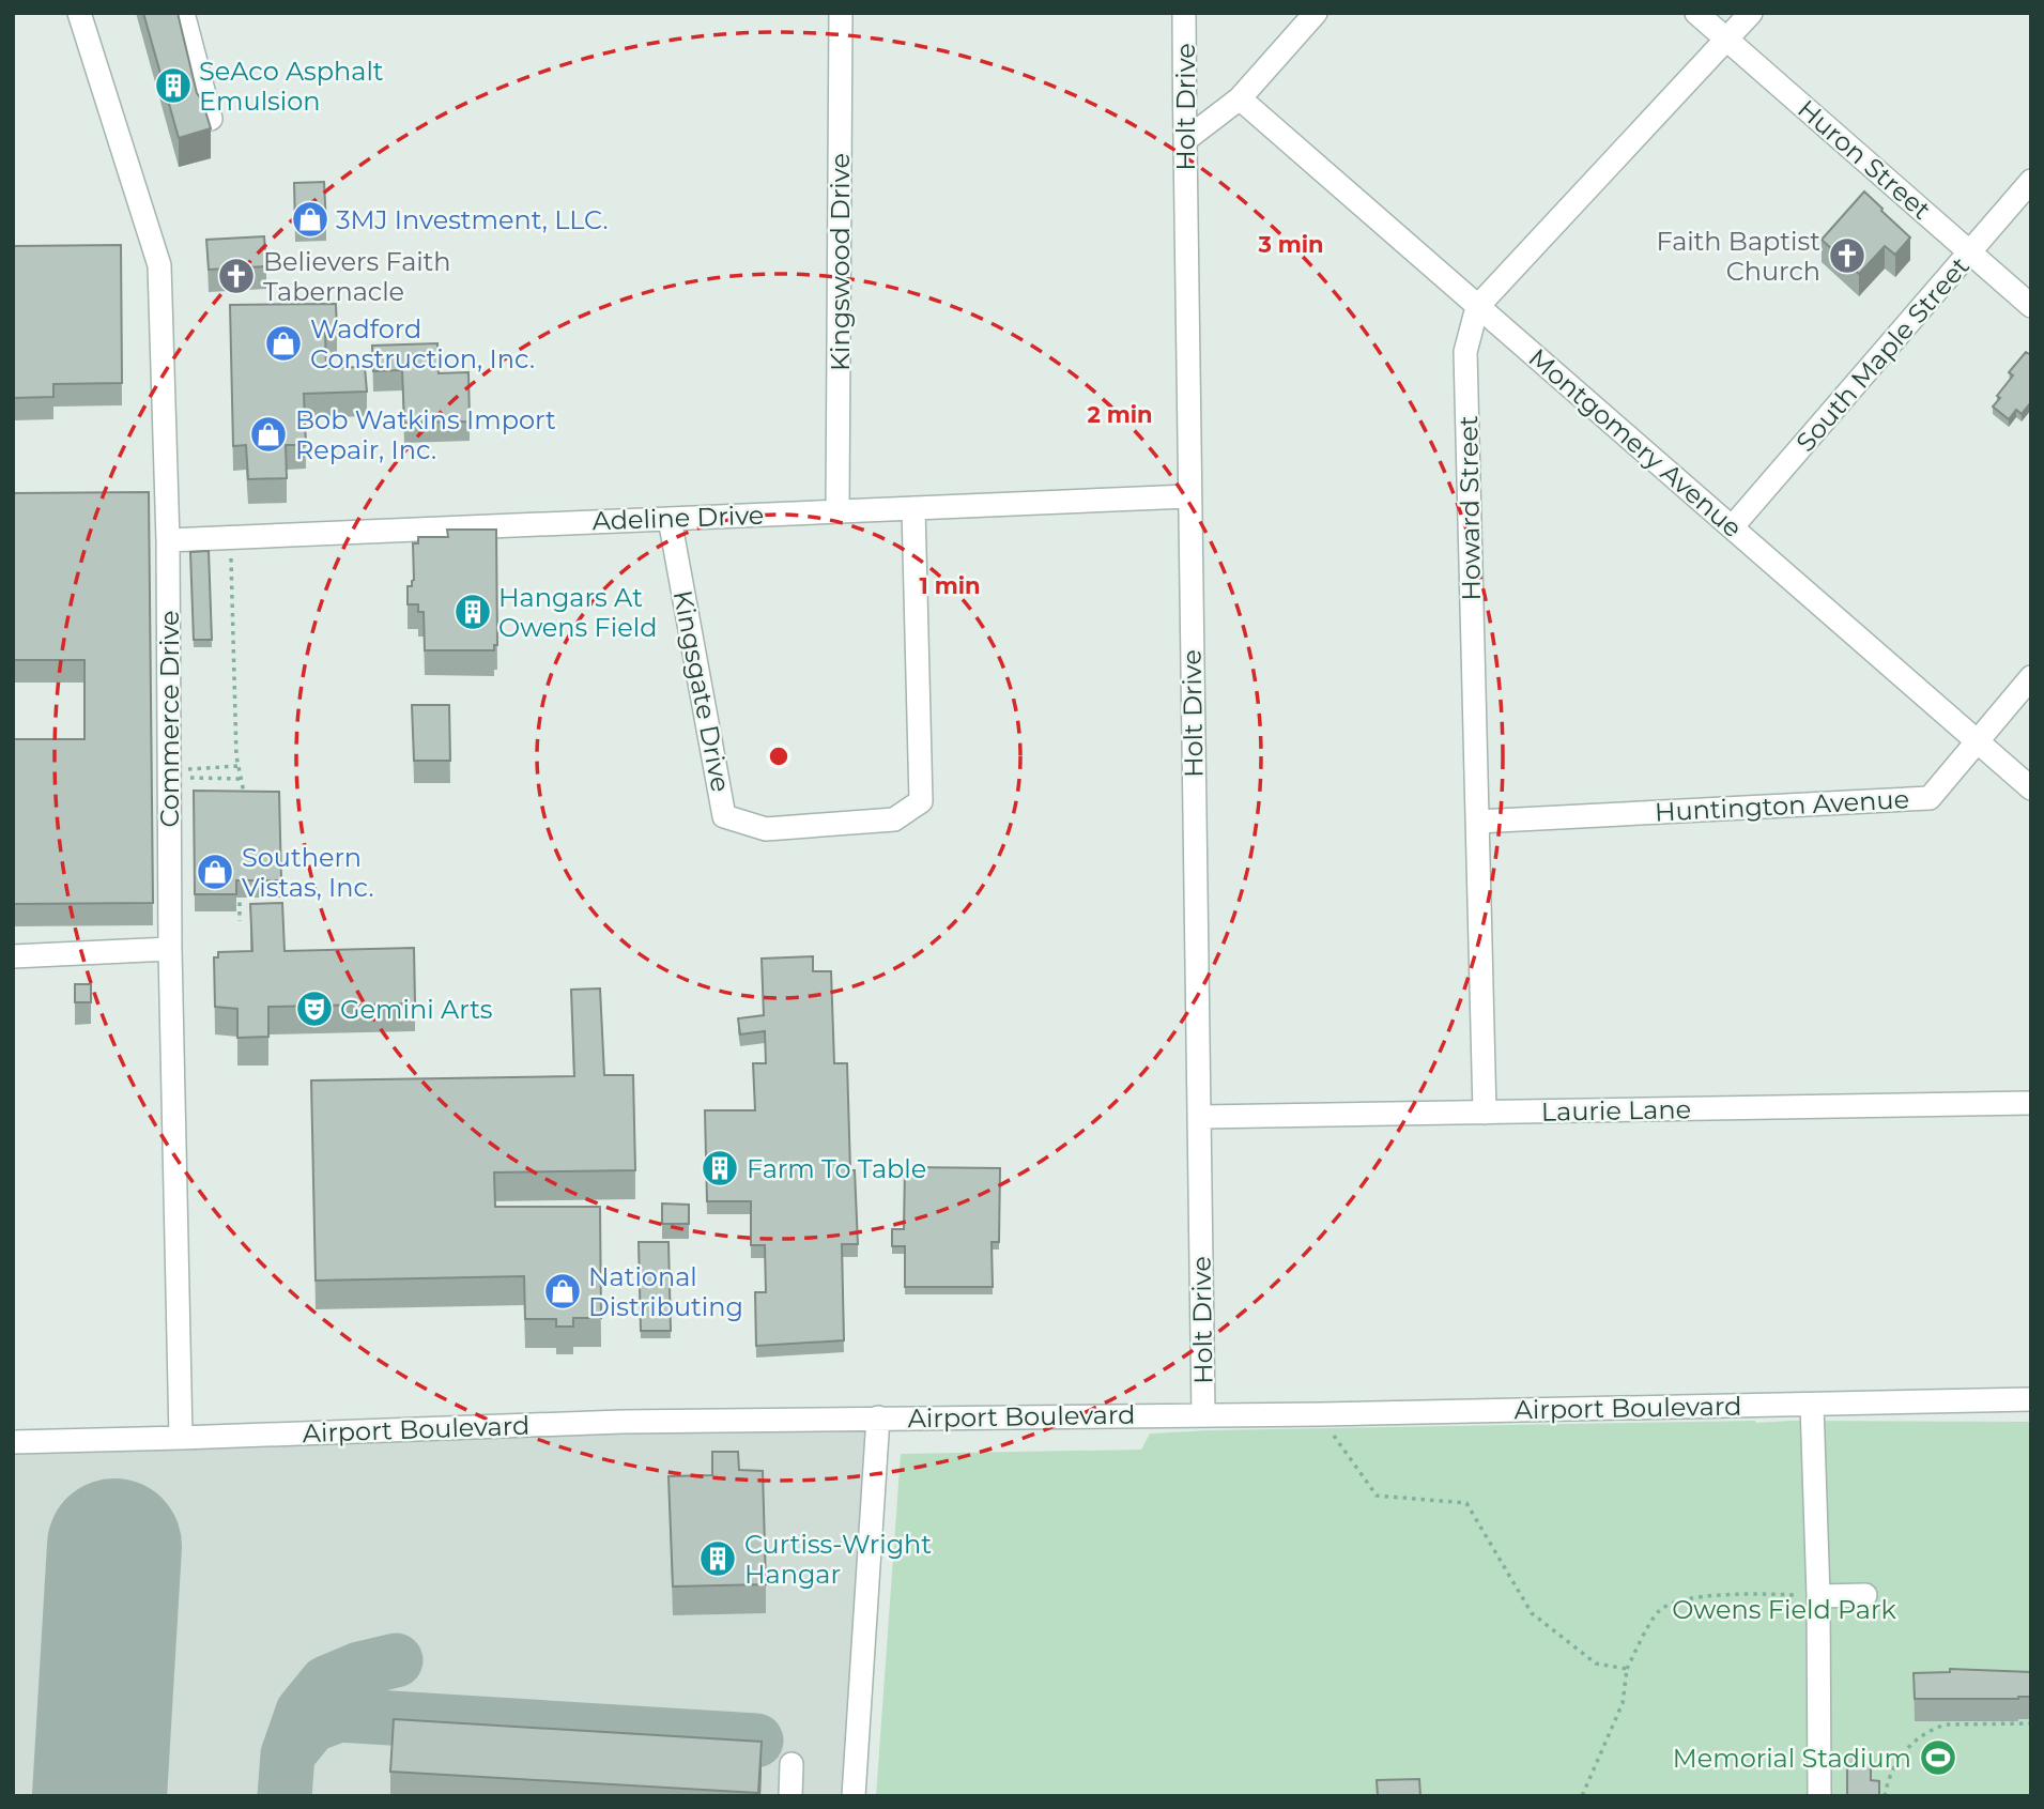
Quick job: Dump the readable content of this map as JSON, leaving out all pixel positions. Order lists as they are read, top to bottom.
{
  "streets": {
    "street": [
      "Holt Drive",
      "Huron Street",
      "Kingswood Drive",
      "South Maple Street",
      "Montgomery Avenue",
      "Howard Street",
      "Adeline Drive",
      "Kingsgate Drive",
      "Commerce Drive",
      "Huntington Avenue",
      "Laurie Lane",
      "Airport Boulevard"
    ]
  },
  "crossings": [
    ["Holt Drive", "Adeline Drive"],
    ["Holt Drive", "Laurie Lane"],
    ["Holt Drive", "Airport Boulevard"],
    ["Huron Street", "South Maple Street"],
    ["Huron Street", "Howard Street"],
    ["Kingswood Drive", "Adeline Drive"],
    ["South Maple Street", "Montgomery Avenue"],
    ["Montgomery Avenue", "Howard Street"],
    ["Montgomery Avenue", "Huntington Avenue"],
    ["Howard Street", "Huntington Avenue"],
    ["Howard Street", "Laurie Lane"],
    ["Adeline Drive", "Kingsgate Drive"],
    ["Adeline Drive", "Commerce Drive"],
    ["Commerce Drive", "Airport Boulevard"]
  ],
  "parks": ["Owens Field Park"],
  "places": {
    "building": [
      "SeAco Asphalt Emulsion",
      "Hangars At Owens Field",
      "Farm To Table",
      "Curtiss-Wright Hangar"
    ],
    "shop": [
      "3MJ Investment, LLC.",
      "Wadford Construction, Inc.",
      "Bob Watkins Import Repair, Inc.",
      "Southern Vistas, Inc.",
      "National Distributing"
    ],
    "church": ["Faith Baptist Church", "Believers Faith Tabernacle"],
    "theatre": ["Gemini Arts"],
    "sports": ["Memorial Stadium"]
  },
  "rings": ["3 min", "2 min", "1 min"]
}
